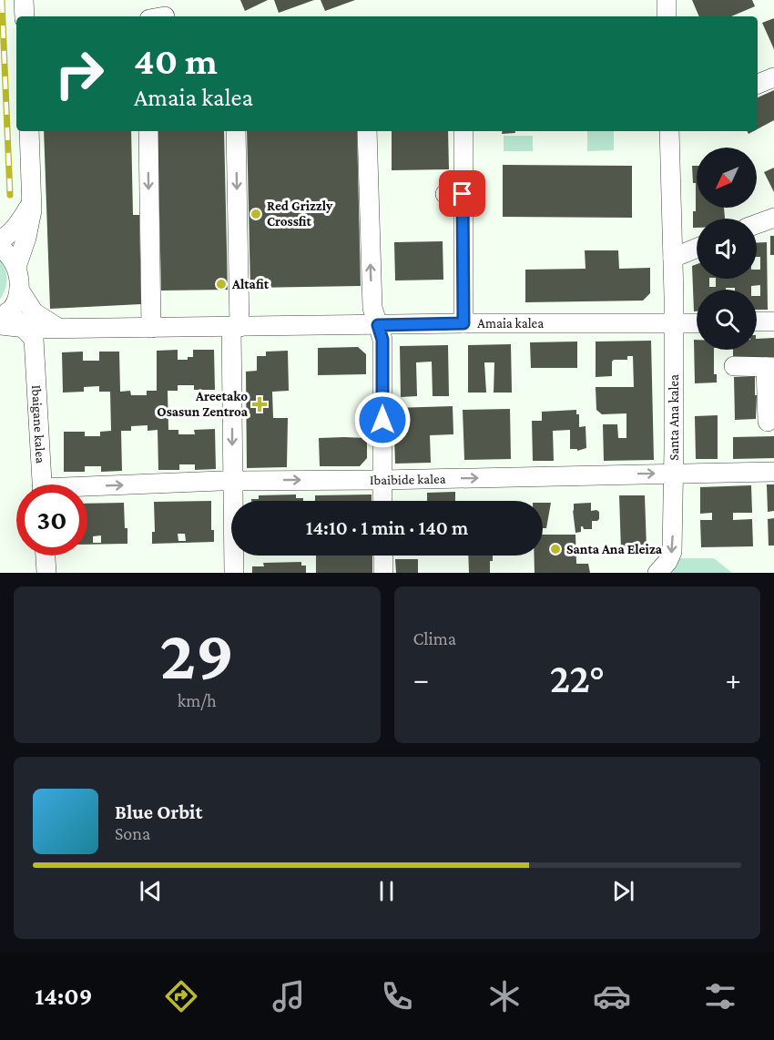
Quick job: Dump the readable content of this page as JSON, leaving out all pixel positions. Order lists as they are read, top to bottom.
{
  "streets": {
    "street": [
      "Amaia kalea",
      "Santa Ana kalea",
      "Ibaigane kalea",
      "Ibaibide kalea"
    ]
  },
  "crossings": [
    ["Amaia kalea", "Santa Ana kalea"],
    ["Amaia kalea", "Ibaigane kalea"],
    ["Santa Ana kalea", "Ibaibide kalea"]
  ],
  "one_way": ["Ibaibide kalea"],
  "places": {
    "other": ["Red Grizzly Crossfit", "Altafit", "Santa Ana Eleiza"],
    "health": ["Areetako Osasun Zentroa"]
  },
  "north": "bottom left",
  "page": {
    "turn": ["40 m", "Amaia kalea"],
    "limit": "30",
    "trip": "14:10 · 1 min · 140 m",
    "tile": [
      ["29", "km/h"],
      "Clima"
    ],
    "heat": ["−", "22°", "+"],
    "song": ["Blue Orbit", "Sona"],
    "tabs": "14:09"
  }
}
